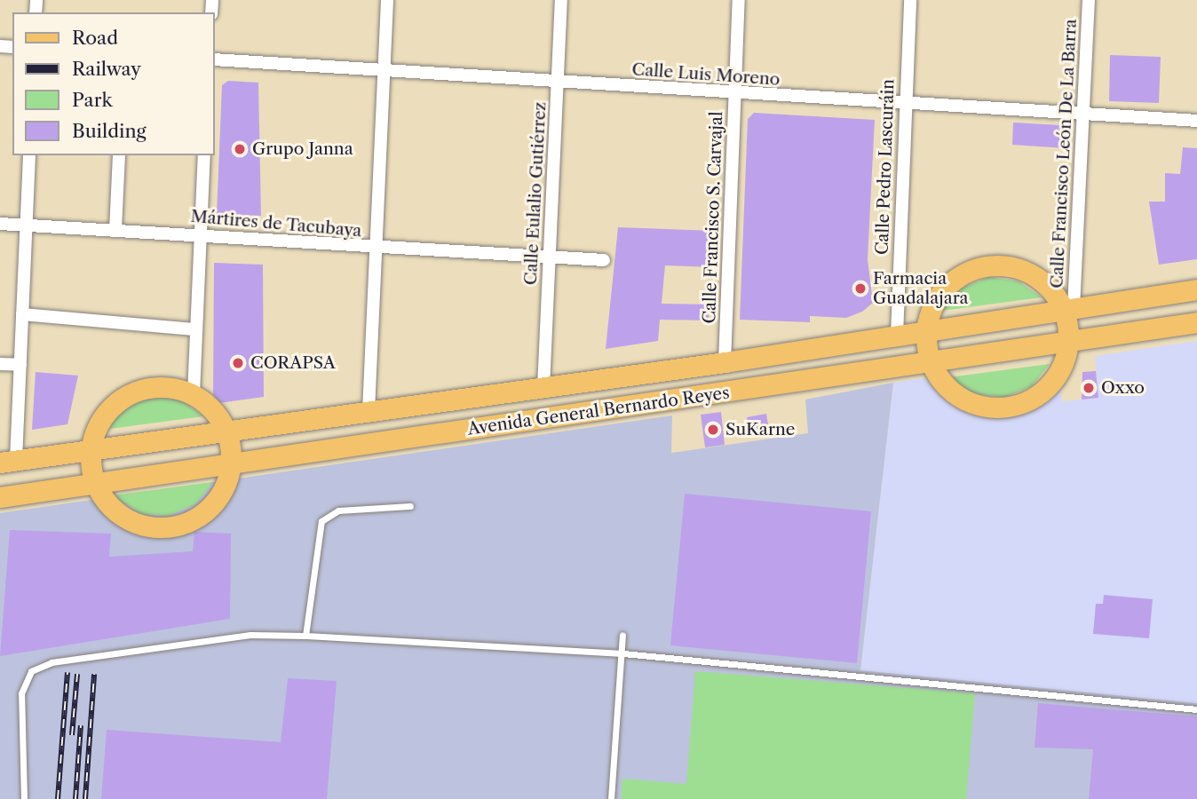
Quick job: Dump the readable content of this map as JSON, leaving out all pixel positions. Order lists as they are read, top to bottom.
{
  "streets": {
    "main road": ["Avenida General Bernardo Reyes"],
    "street": [
      "Calle Luis Moreno",
      "Calle Francisco León De La Barra",
      "Calle Pedro Lascuráin",
      "Calle Eulalio Gutiérrez",
      "Calle Francisco S. Carvajal",
      "Mártires de Tacubaya"
    ]
  },
  "crossings": [
    ["Calle Luis Moreno", "Calle Francisco León De La Barra"],
    ["Calle Luis Moreno", "Calle Pedro Lascuráin"],
    ["Calle Luis Moreno", "Calle Eulalio Gutiérrez"],
    ["Calle Luis Moreno", "Calle Francisco S. Carvajal"],
    ["Calle Francisco León De La Barra", "Avenida General Bernardo Reyes"],
    ["Calle Pedro Lascuráin", "Avenida General Bernardo Reyes"],
    ["Calle Eulalio Gutiérrez", "Mártires de Tacubaya"],
    ["Calle Eulalio Gutiérrez", "Avenida General Bernardo Reyes"],
    ["Calle Francisco S. Carvajal", "Avenida General Bernardo Reyes"]
  ],
  "places": [
    "Grupo Janna",
    "Farmacia Guadalajara",
    "CORAPSA",
    "Oxxo",
    "SuKarne"
  ],
  "legend": [
    "Road",
    "Railway",
    "Park",
    "Building"
  ]
}
